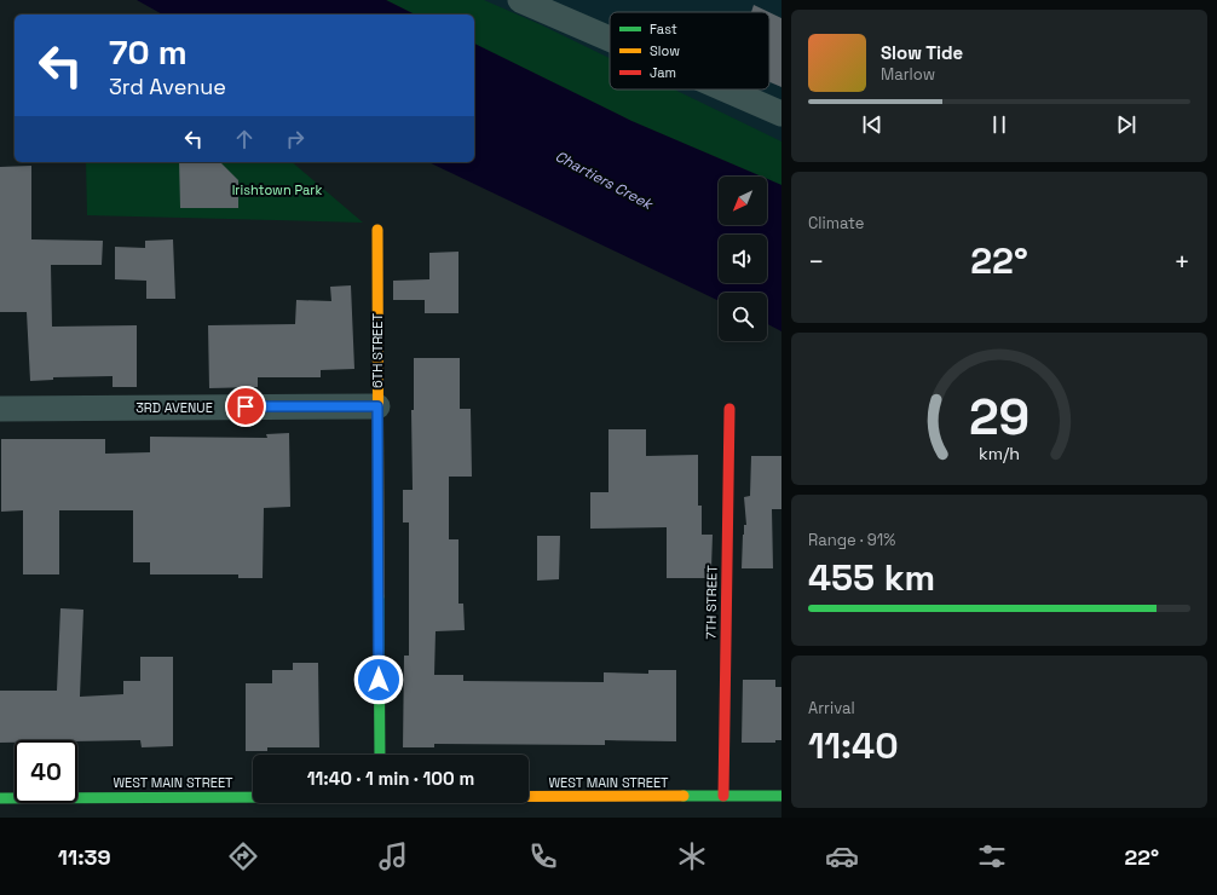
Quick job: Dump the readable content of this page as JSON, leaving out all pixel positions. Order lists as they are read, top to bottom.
{
  "streets": {
    "street": [
      "6TH STREET",
      "3RD AVENUE",
      "7TH STREET",
      "WEST MAIN STREET"
    ]
  },
  "crossings": [
    ["6TH STREET", "3RD AVENUE"],
    ["7TH STREET", "WEST MAIN STREET"]
  ],
  "water": ["Chartiers Creek"],
  "parks": ["Irishtown Park"],
  "legend": ["Fast", "Slow", "Jam"],
  "north": "bottom left",
  "page": {
    "turn": ["70 m", "3rd Avenue"],
    "song": ["Slow Tide", "Marlow"],
    "tile": [
      "Climate",
      ["Range · 91%", "455 km"],
      ["Arrival", "11:40"]
    ],
    "heat": ["−", "22°", "+"],
    "limit": "40",
    "trip": "11:40 · 1 min · 100 m",
    "tabs": ["11:39", "22°"],
    "gauge": ["29", "km/h"]
  }
}
